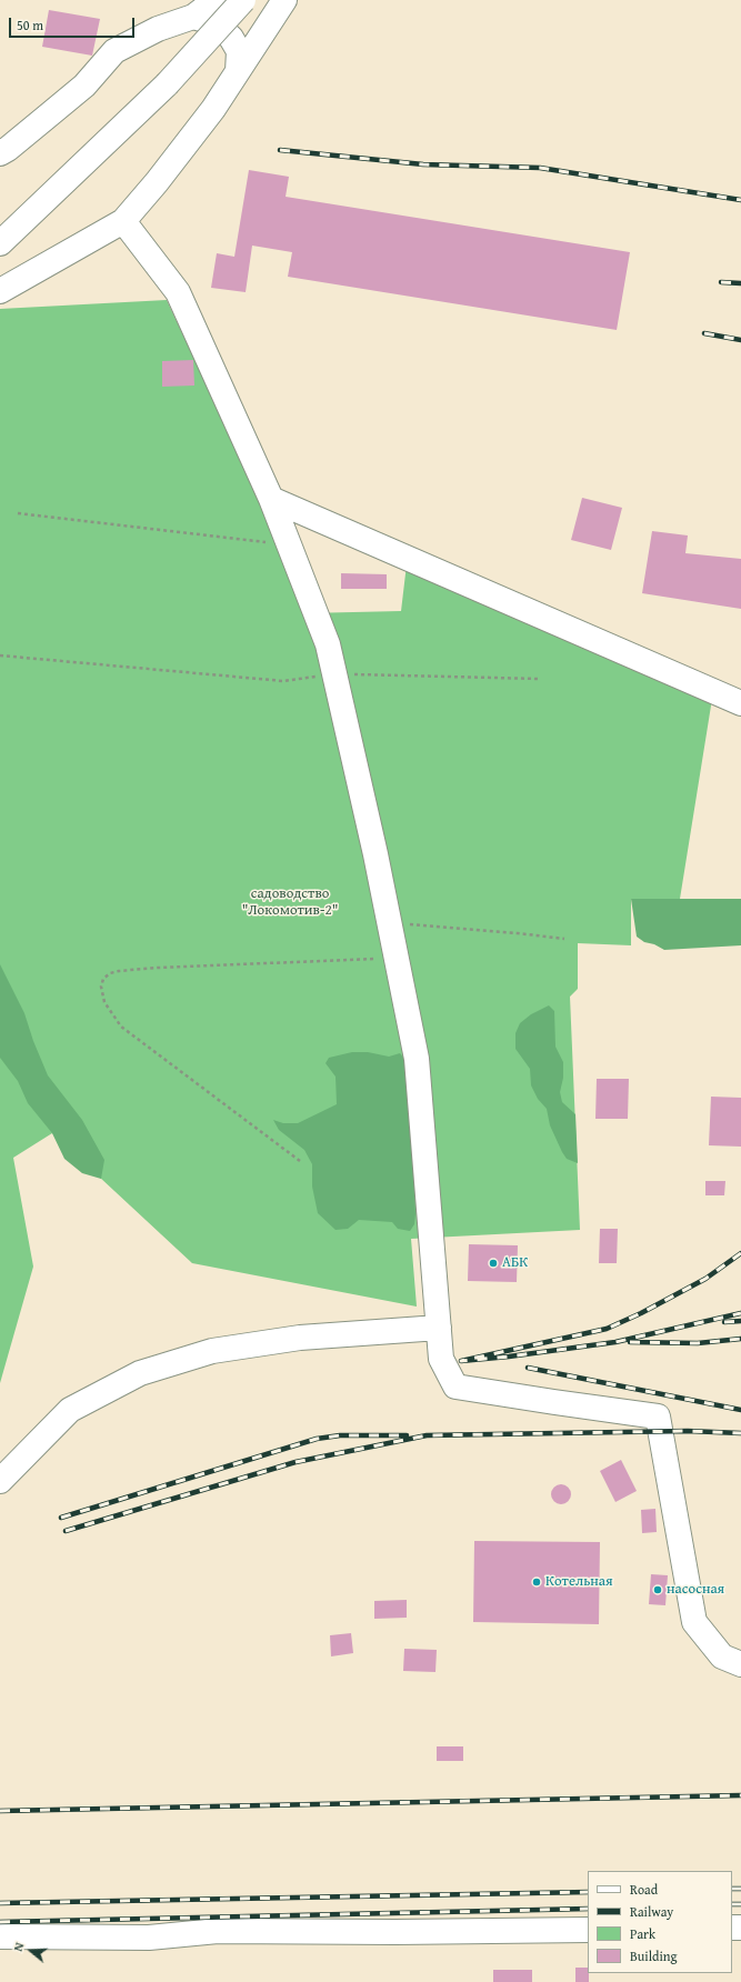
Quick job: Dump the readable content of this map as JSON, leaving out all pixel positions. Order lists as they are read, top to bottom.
{
  "parks": ["садоводство \"Локомотив-2\""],
  "places": ["АБК", "Котельная", "насосная"],
  "legend": [
    "Road",
    "Railway",
    "Park",
    "Building"
  ],
  "scale_bar": "50 m",
  "north": "left"
}
